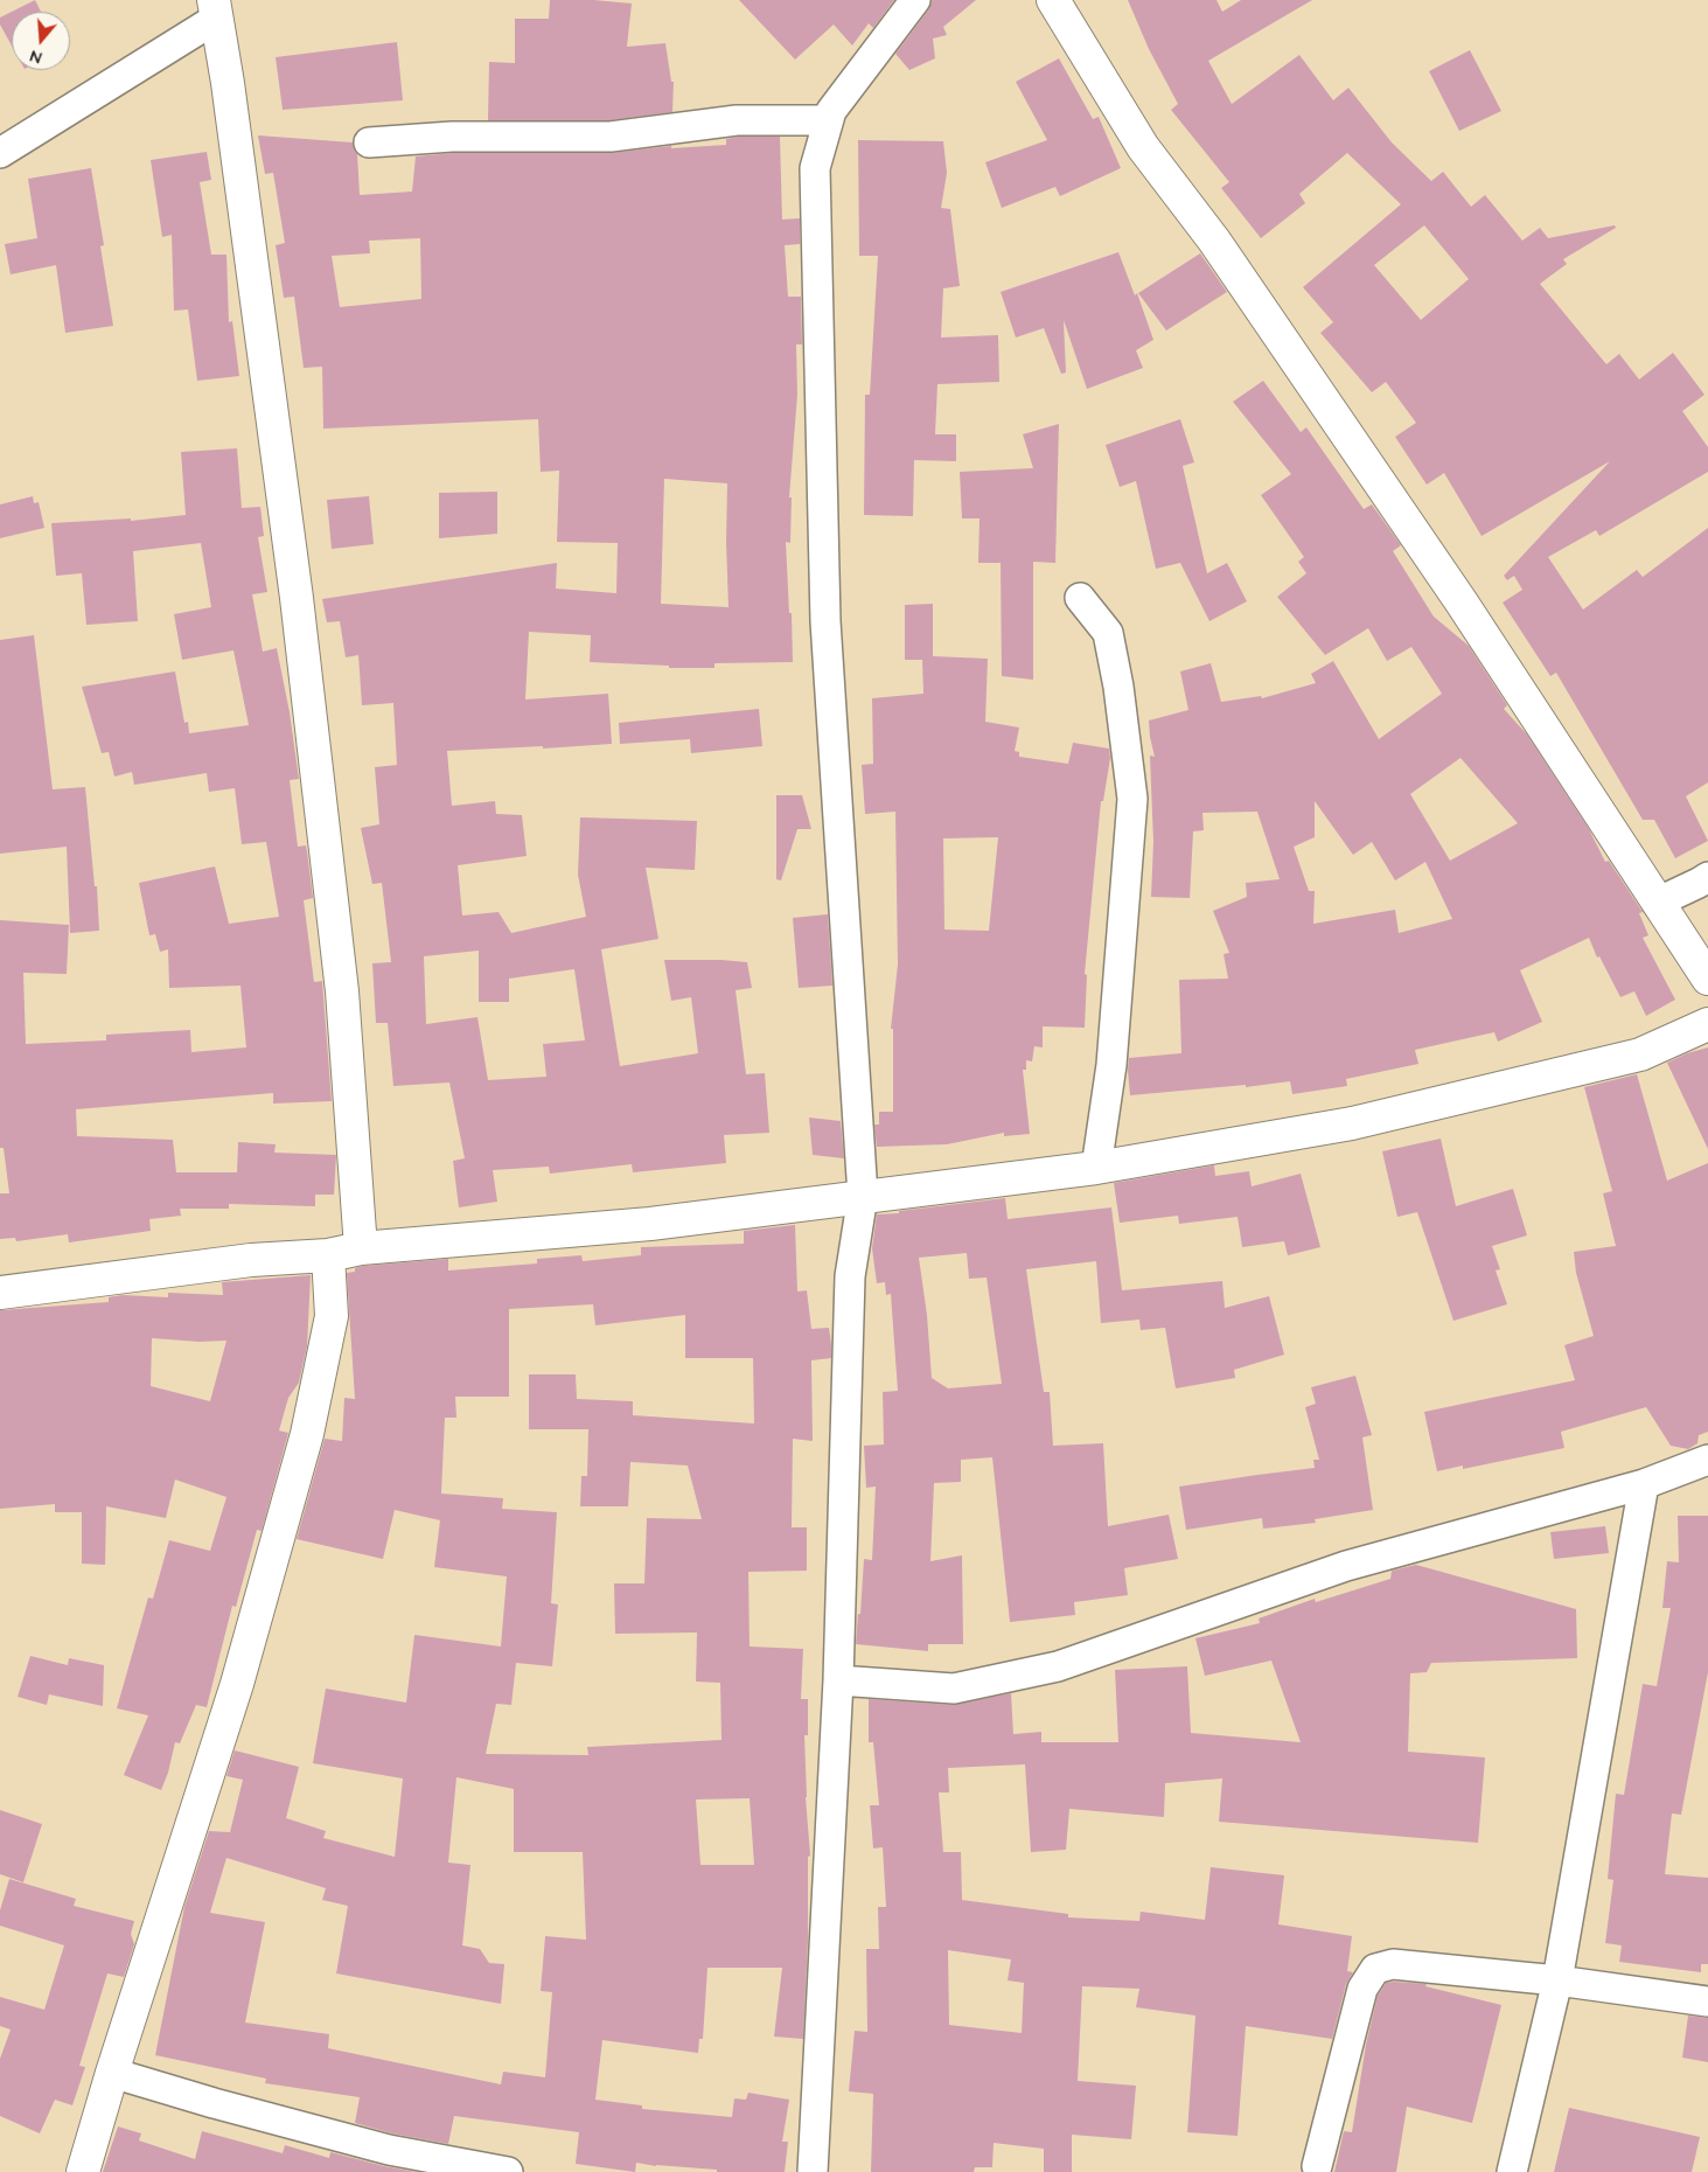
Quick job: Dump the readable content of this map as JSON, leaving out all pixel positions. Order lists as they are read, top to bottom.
{
  "north": "bottom"
}
